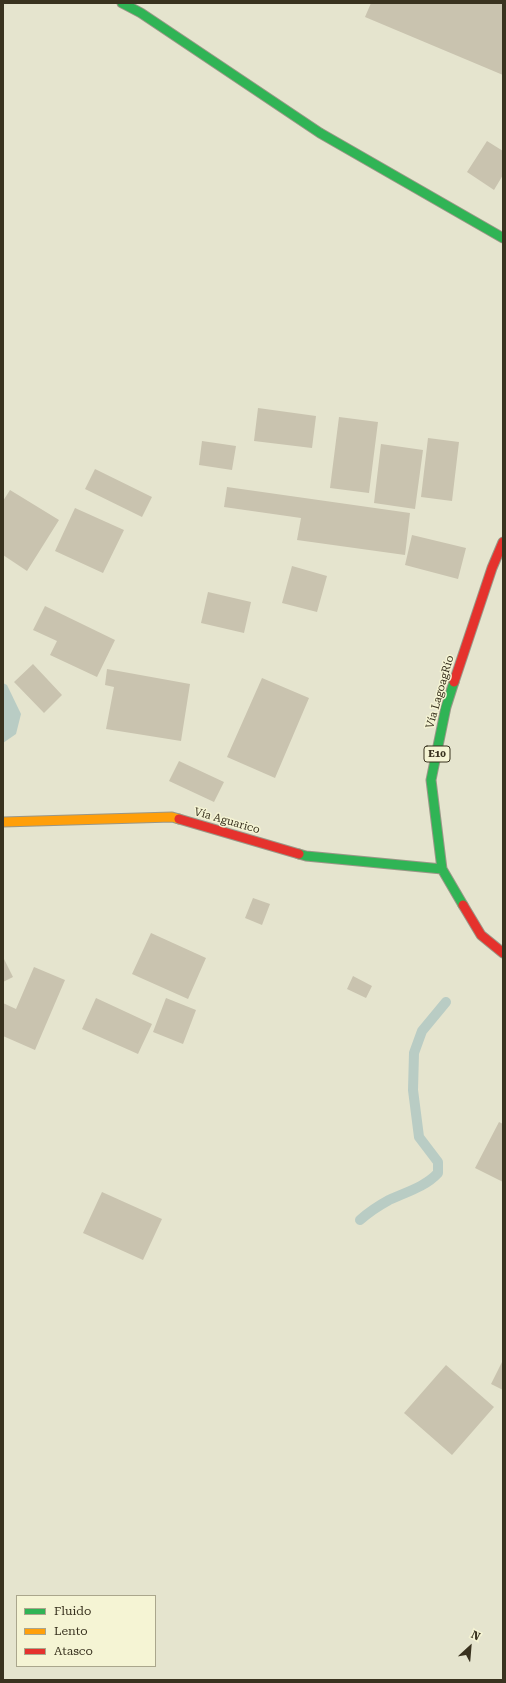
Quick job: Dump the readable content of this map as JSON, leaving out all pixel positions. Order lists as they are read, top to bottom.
{
  "streets": {
    "main road": ["Vía LagoagRío", "E10", "Vía Aguarico"]
  },
  "crossings": [
    ["Vía LagoagRío", "Vía Aguarico"]
  ],
  "legend": ["Fluido", "Lento", "Atasco"],
  "north": "top right"
}
